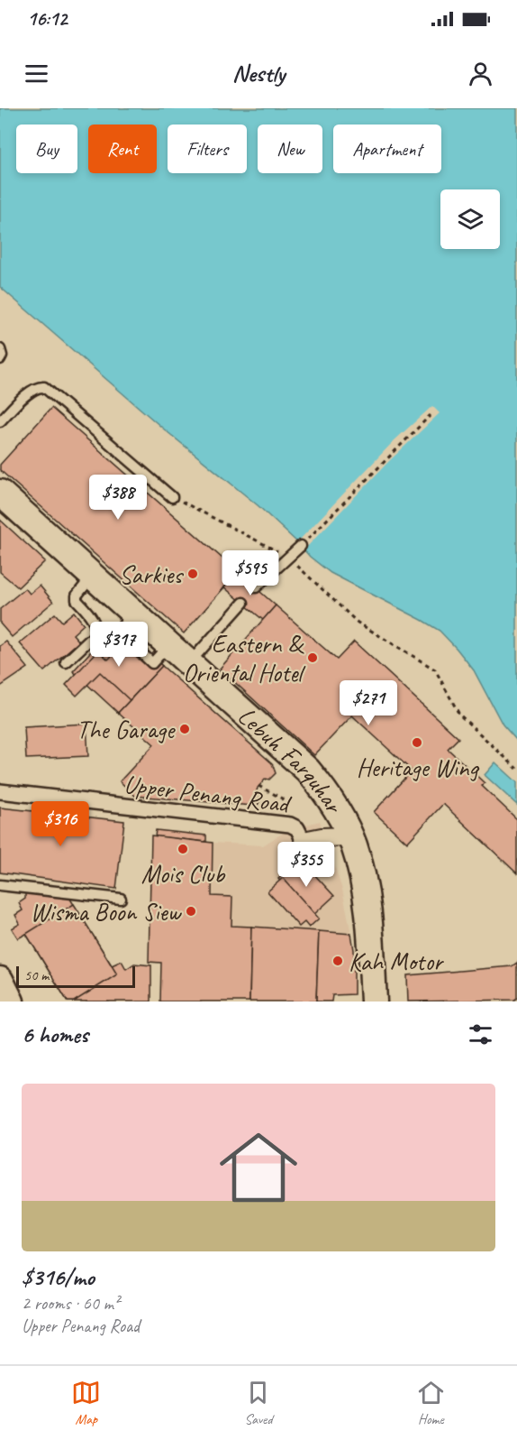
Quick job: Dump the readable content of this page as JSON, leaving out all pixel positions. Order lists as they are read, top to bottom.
{
  "streets": {
    "main road": ["Lebuh Farquhar"],
    "street": ["Upper Penang Road"]
  },
  "places": [
    "Sarkies",
    "Eastern & Oriental Hotel",
    "The Garage",
    "Heritage Wing",
    "Mois Club",
    "Wisma Boon Siew",
    "Kah Motor"
  ],
  "scale_bar": "50 m",
  "page": {
    "status": "16:12",
    "header": "Nestly",
    "chip": [
      "Buy",
      "Rent",
      "Filters",
      "New",
      "Apartment"
    ],
    "price": [
      "$388",
      "$595",
      "$317",
      "$271",
      "$316",
      "$355"
    ],
    "scale": "50 m",
    "heading": "6 homes",
    "list": [
      {
        "name": "$316/mo",
        "note": "2 rooms · 60 m² · Upper Penang Road"
      }
    ],
    "tabs": ["Map", "Saved", "Home"]
  }
}
